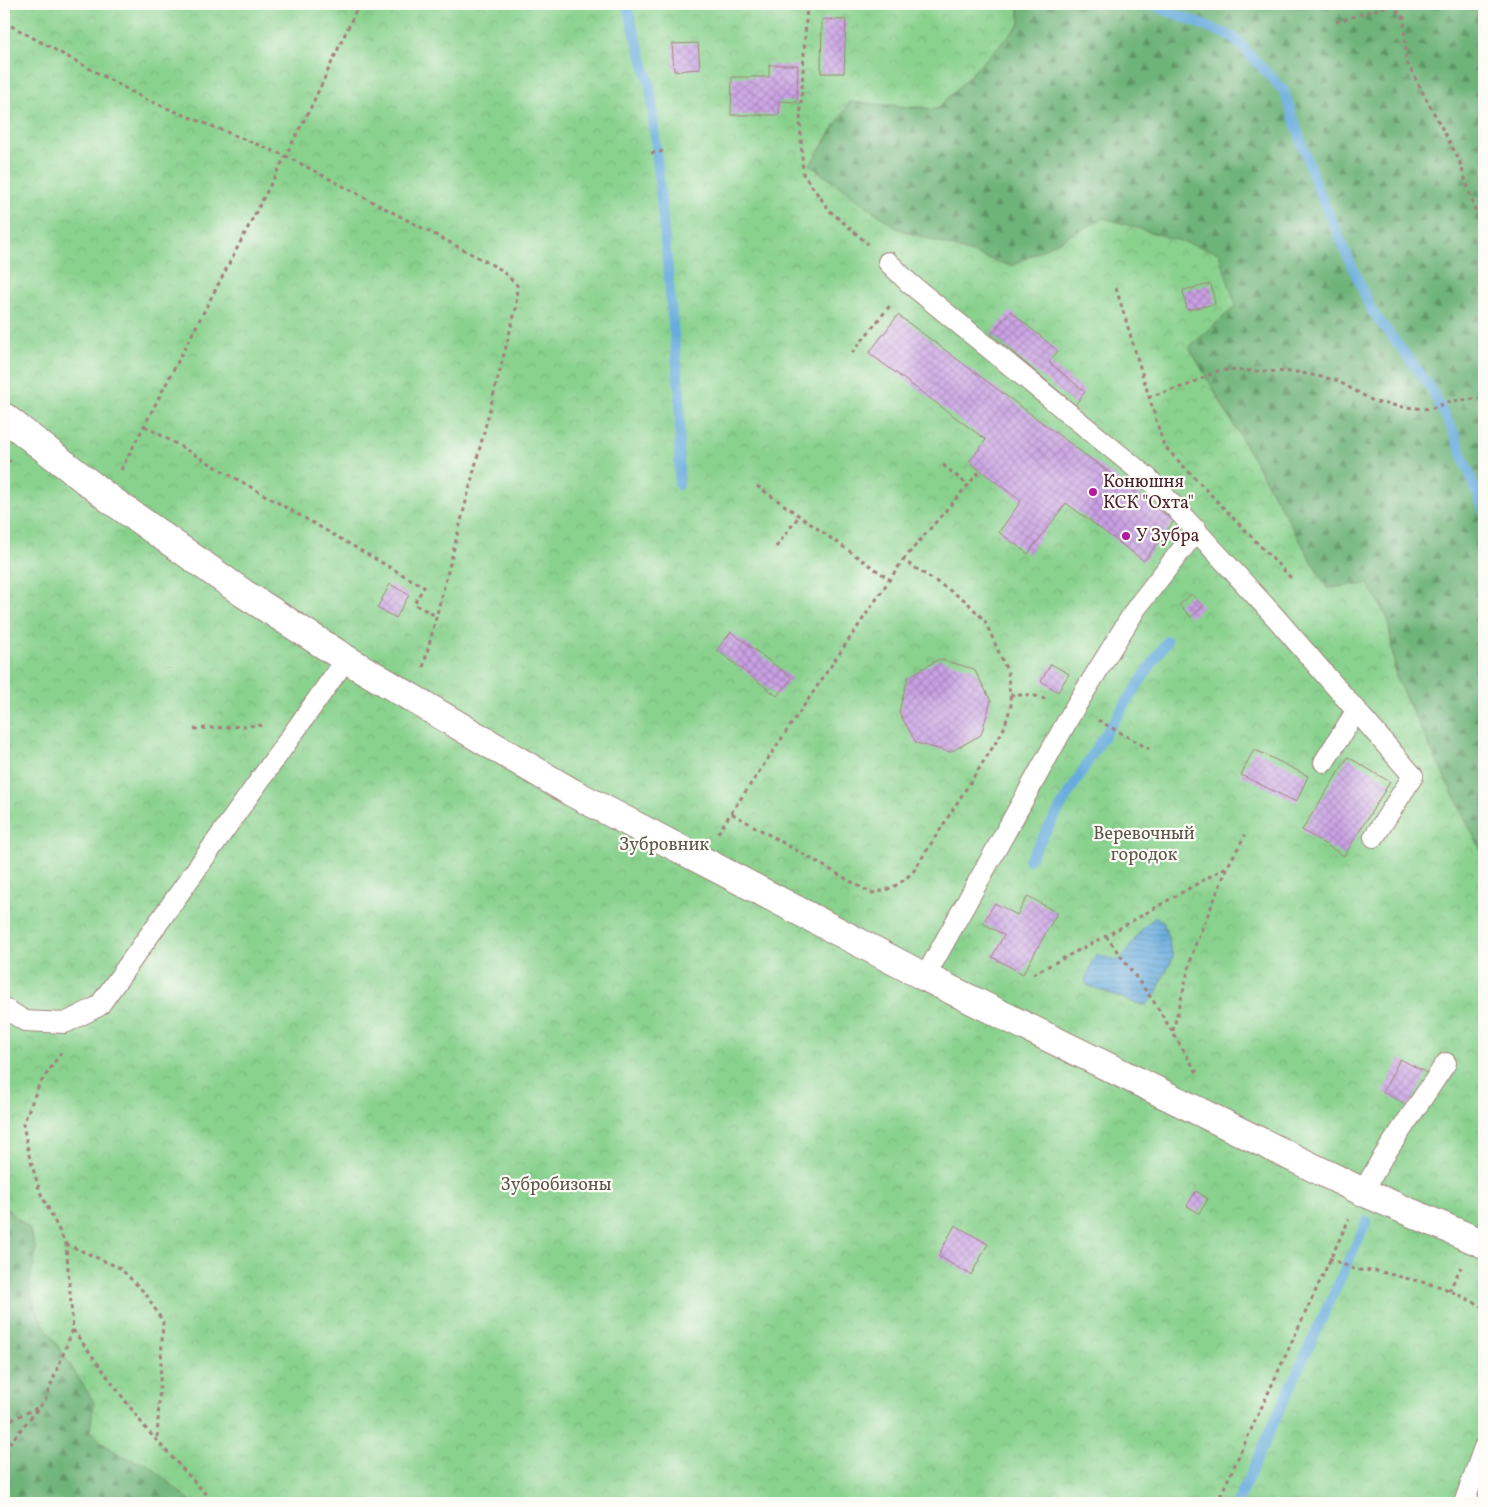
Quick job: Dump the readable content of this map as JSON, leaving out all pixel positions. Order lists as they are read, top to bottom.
{
  "parks": ["Веревочный городок", "Зубровник", "Зубробизоны"],
  "places": ["Конюшня КСК \"Охта\"", "У Зубра"]
}
